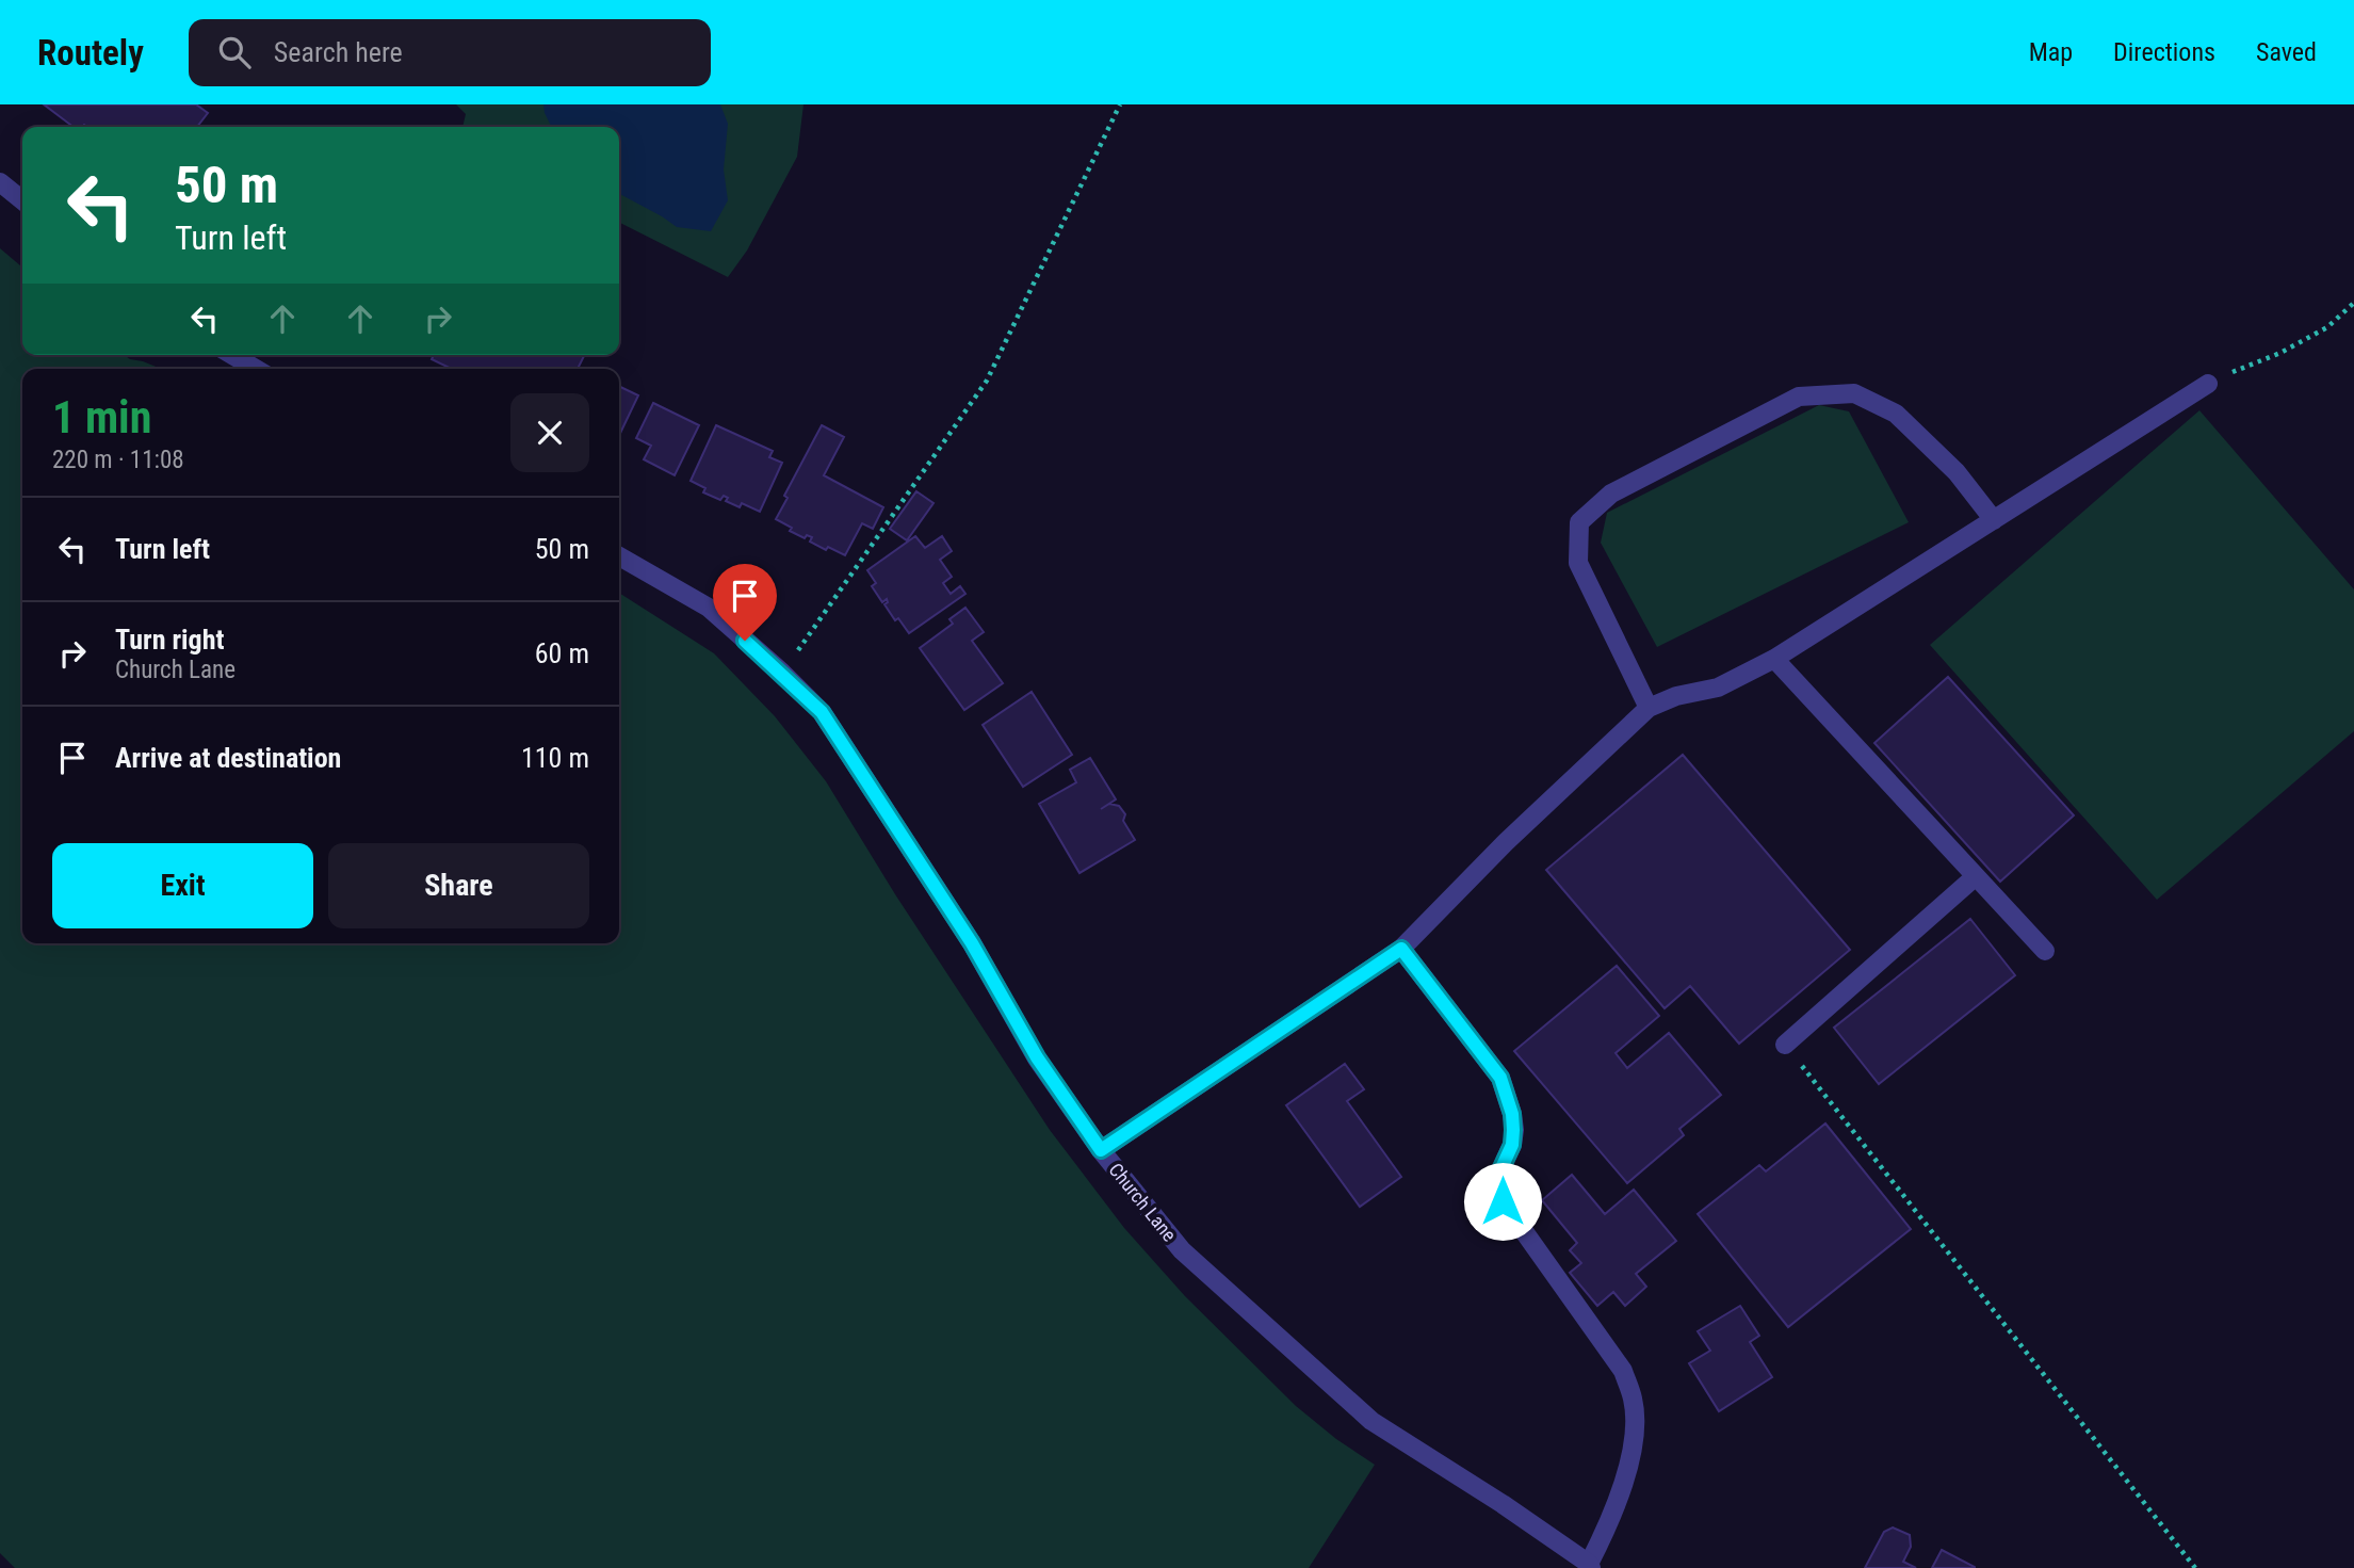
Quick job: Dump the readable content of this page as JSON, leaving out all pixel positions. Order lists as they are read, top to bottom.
{
  "streets": {
    "street": ["Church Lane"]
  },
  "page": {
    "header": "Routely",
    "search": "Search here",
    "nav": ["Map", "Directions", "Saved"],
    "turn": ["50 m", "Turn left"],
    "heading": ["1 min", "220 m · 11:08"],
    "list": [
      {
        "name": "Turn left",
        "value": "50 m"
      },
      {
        "name": "Turn right",
        "note": "Church Lane",
        "value": "60 m"
      },
      {
        "name": "Arrive at destination",
        "value": "110 m"
      }
    ],
    "buttons": ["Exit", "Share"]
  }
}
